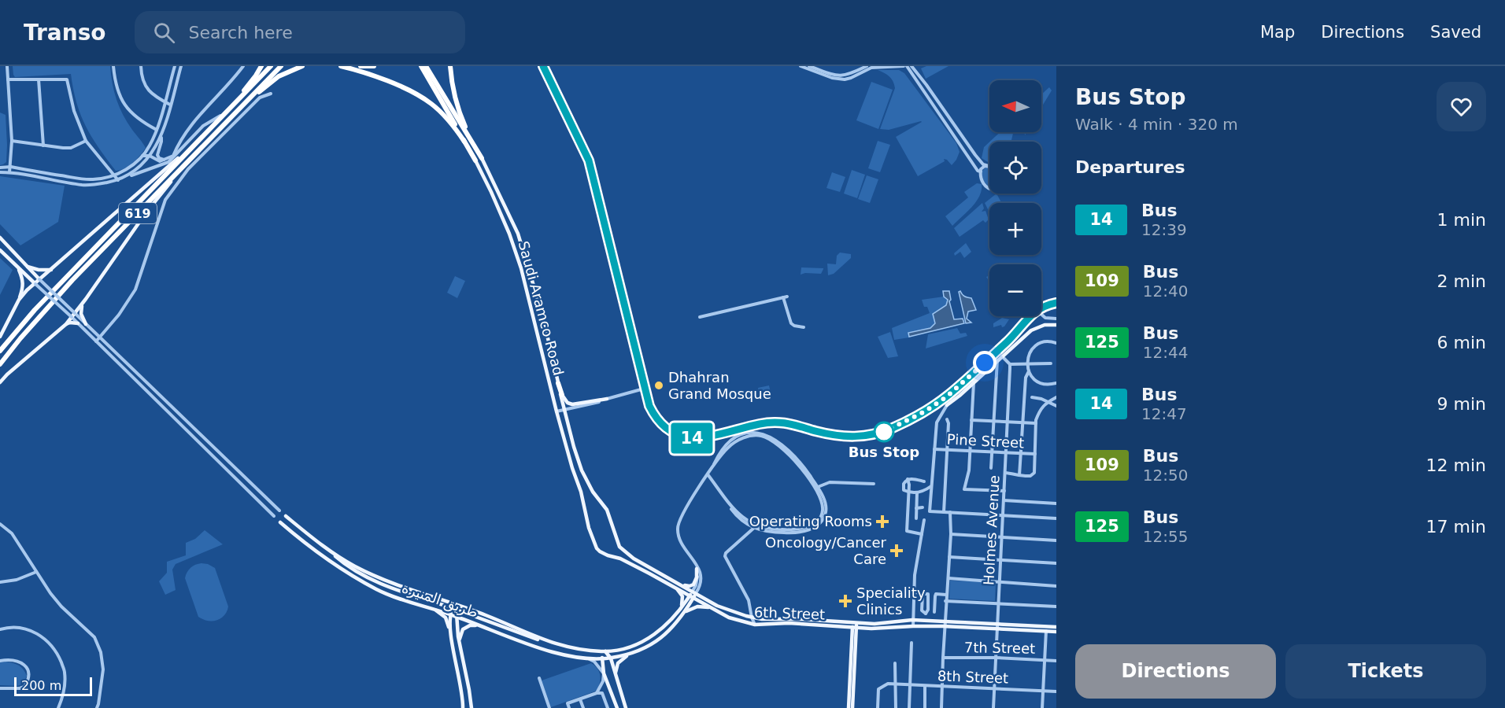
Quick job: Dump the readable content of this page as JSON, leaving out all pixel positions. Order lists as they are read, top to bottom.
{
  "streets": {
    "highway": ["619"],
    "main road": ["Saudi Aramco Road", "طريق المنيرة", "6th Street"],
    "street": [
      "Pine Street",
      "Holmes Avenue",
      "7th Street",
      "8th Street"
    ]
  },
  "crossings": [
    ["Saudi Aramco Road", "6th Street"],
    ["Pine Street", "Holmes Avenue"],
    ["Holmes Avenue", "6th Street"],
    ["Holmes Avenue", "7th Street"],
    ["Holmes Avenue", "8th Street"]
  ],
  "places": {
    "other": ["Dhahran Grand Mosque", "Bus Stop"],
    "health": ["Operating Rooms", "Oncology/Cancer Care", "Speciality Clinics"]
  },
  "lines": ["bus line 14"],
  "scale_bar": "200 m",
  "north": "left",
  "page": {
    "header": "Transo",
    "search": "Search here",
    "nav": ["Map", "Directions", "Saved"],
    "on_map": "14",
    "heading": [
      ["Bus Stop", "Walk · 4 min · 320 m"],
      "Departures"
    ],
    "map_buttons": ["+", "−"],
    "list": [
      {
        "mark": "14",
        "name": "Bus",
        "note": "12:39",
        "value": "1 min"
      },
      {
        "mark": "109",
        "name": "Bus",
        "note": "12:40",
        "value": "2 min"
      },
      {
        "mark": "125",
        "name": "Bus",
        "note": "12:44",
        "value": "6 min"
      },
      {
        "mark": "14",
        "name": "Bus",
        "note": "12:47",
        "value": "9 min"
      },
      {
        "mark": "109",
        "name": "Bus",
        "note": "12:50",
        "value": "12 min"
      },
      {
        "mark": "125",
        "name": "Bus",
        "note": "12:55",
        "value": "17 min"
      }
    ],
    "buttons": ["Directions", "Tickets"],
    "scale": "200 m"
  }
}
